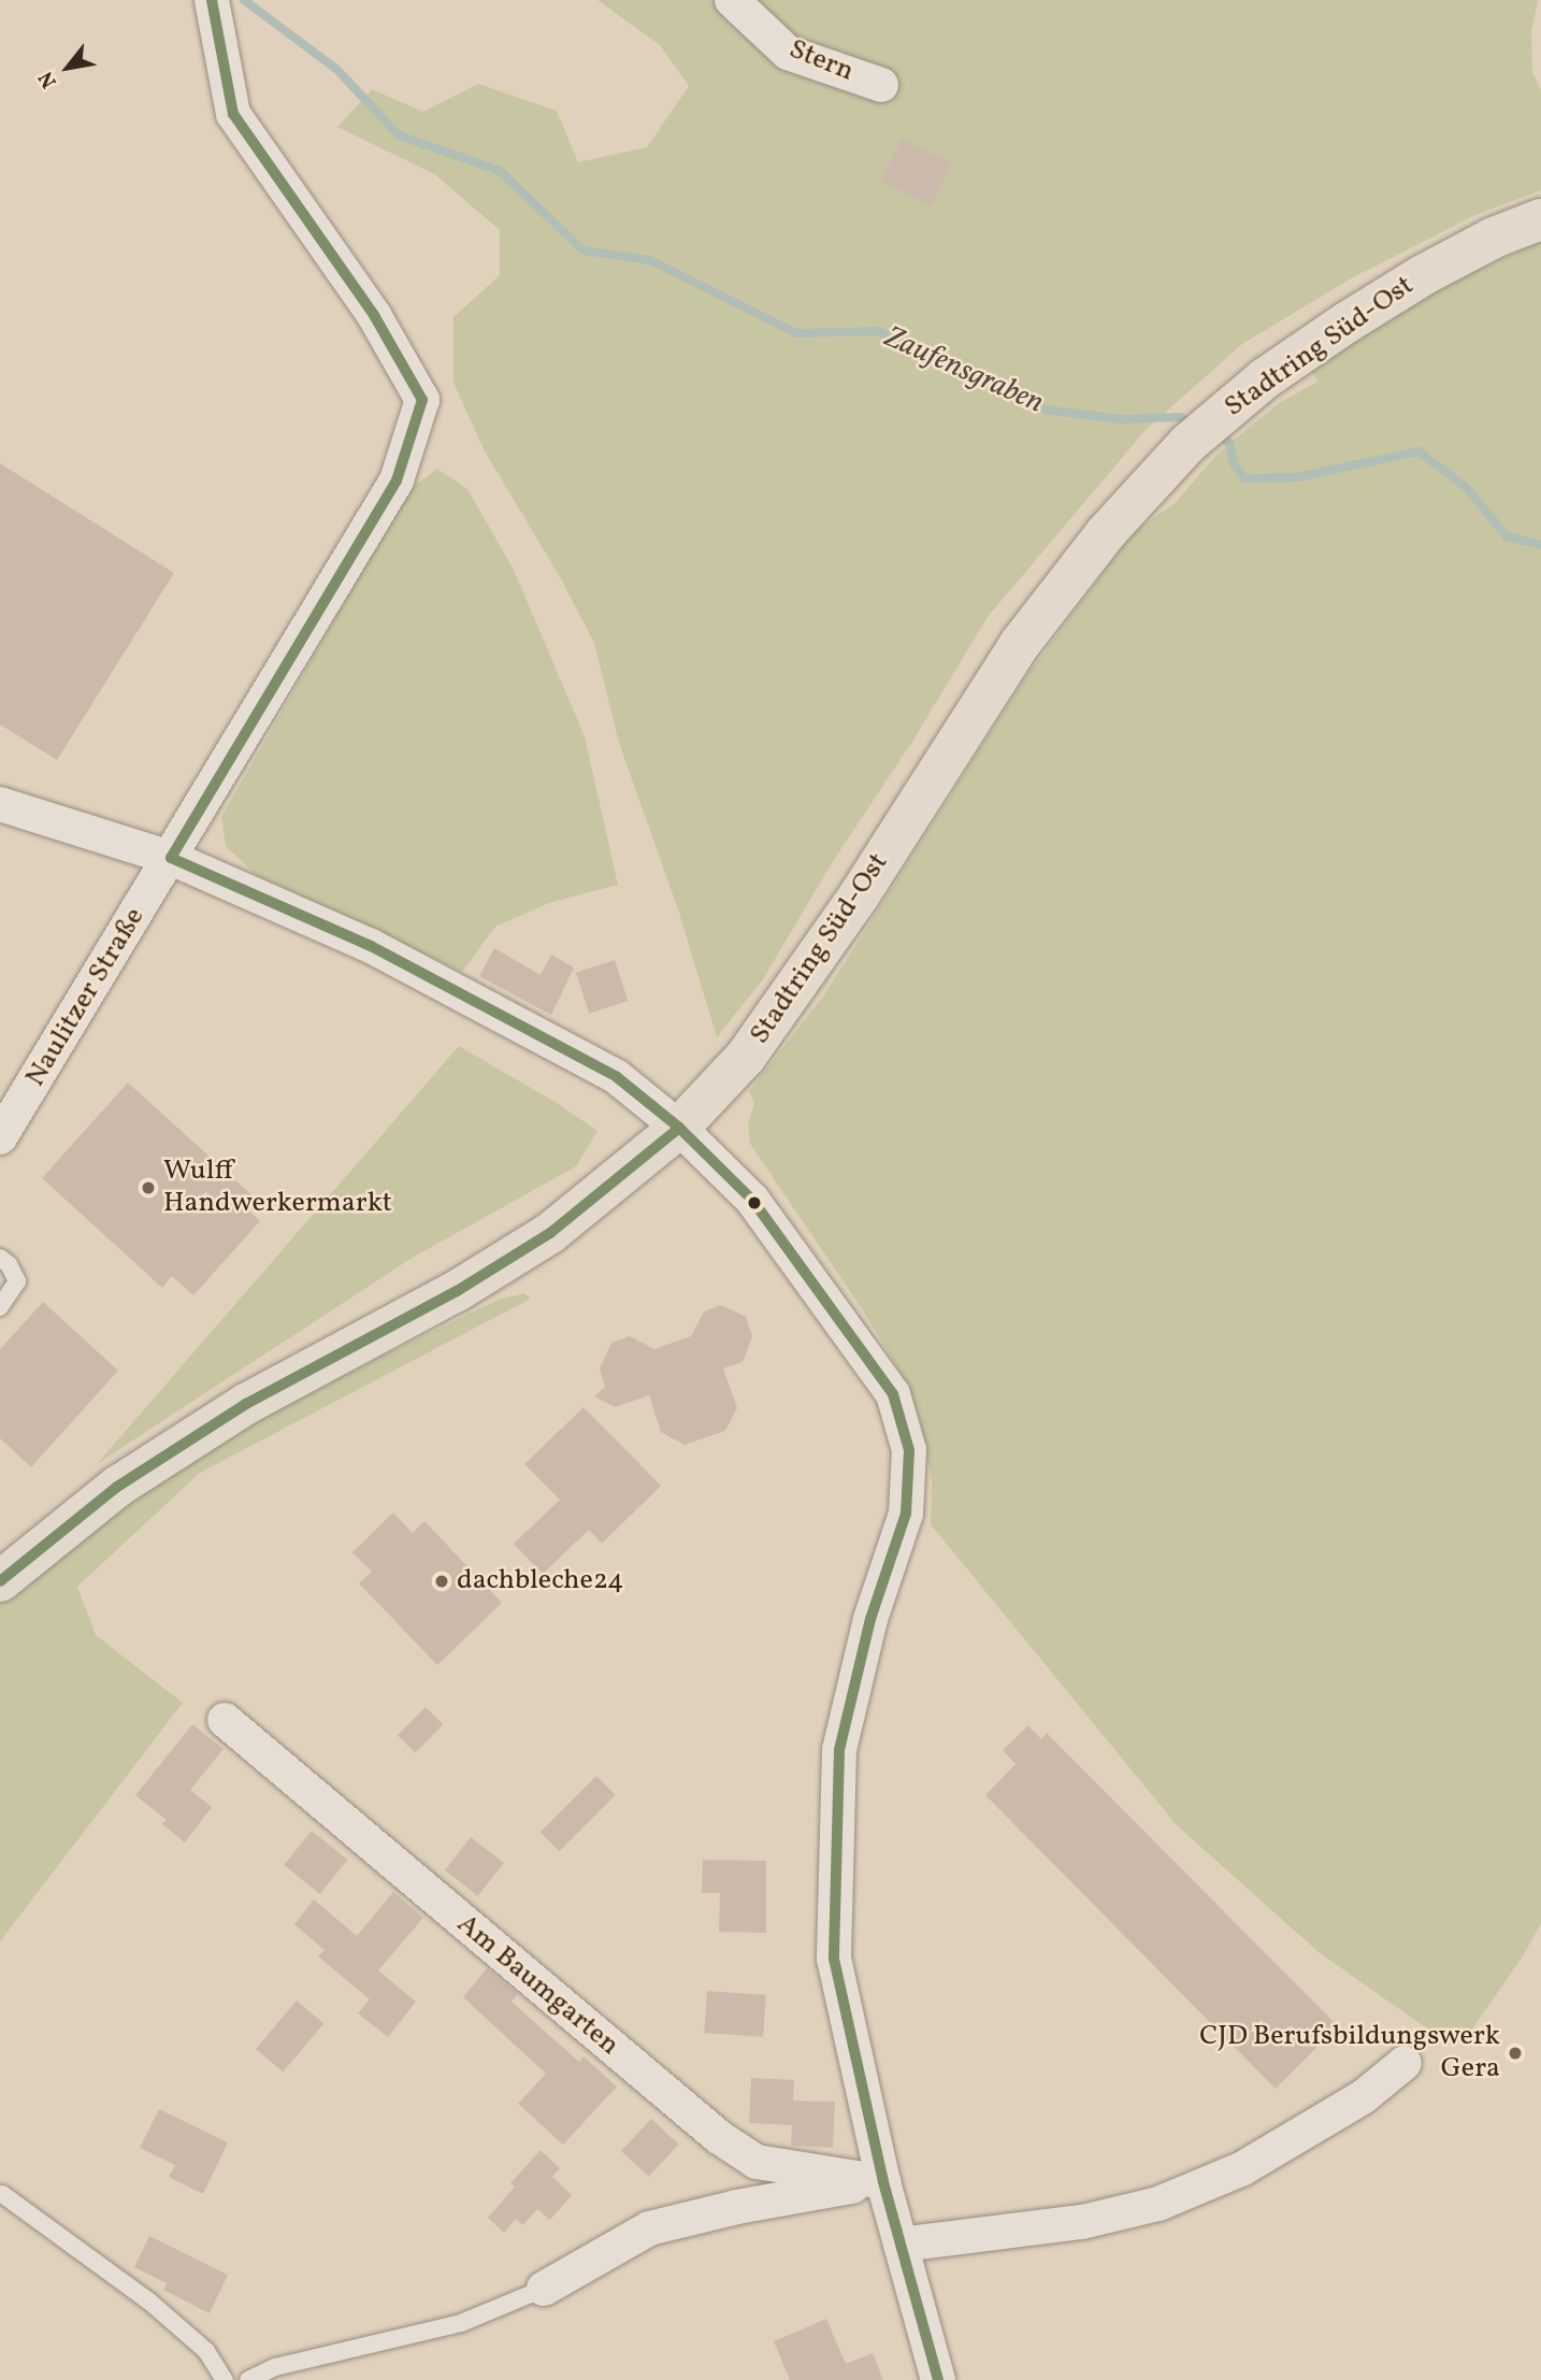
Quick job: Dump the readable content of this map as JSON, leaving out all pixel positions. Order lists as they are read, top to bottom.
{
  "streets": {
    "main road": ["Stadtring Süd-Ost"],
    "street": ["Stern", "Naulitzer Straße", "Am Baumgarten"]
  },
  "water": ["Zaufensgraben"],
  "places": ["Wulff Handwerkermarkt", "dachbleche24", "CJD Berufsbildungswerk Gera"],
  "north": "bottom left"
}
